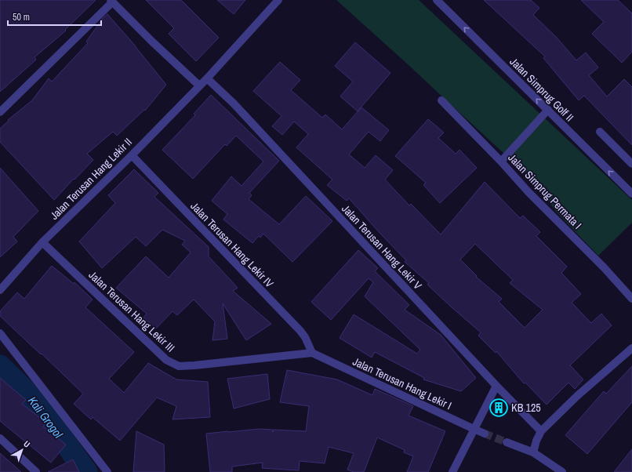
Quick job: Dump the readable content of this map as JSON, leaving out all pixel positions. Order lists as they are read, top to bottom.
{
  "streets": {
    "street": [
      "Jalan Simprug Golf II",
      "Jalan Terusan Hang Lekir II",
      "Jalan Simprug Permata I",
      "Jalan Terusan Hang Lekir IV",
      "Jalan Terusan Hang Lekir V",
      "Jalan Terusan Hang Lekir III",
      "Jalan Terusan Hang Lekir I"
    ]
  },
  "crossings": [
    ["Jalan Terusan Hang Lekir II", "Jalan Terusan Hang Lekir IV"],
    ["Jalan Terusan Hang Lekir II", "Jalan Terusan Hang Lekir V"],
    ["Jalan Terusan Hang Lekir II", "Jalan Terusan Hang Lekir III"],
    ["Jalan Terusan Hang Lekir IV", "Jalan Terusan Hang Lekir III"],
    ["Jalan Terusan Hang Lekir IV", "Jalan Terusan Hang Lekir I"],
    ["Jalan Terusan Hang Lekir III", "Jalan Terusan Hang Lekir I"]
  ],
  "one_way": ["Jalan Simprug Golf II"],
  "water": ["Kali Grogol"],
  "places": {
    "building": ["KB 125"]
  },
  "scale_bar": "50 m",
  "north": "top right"
}
